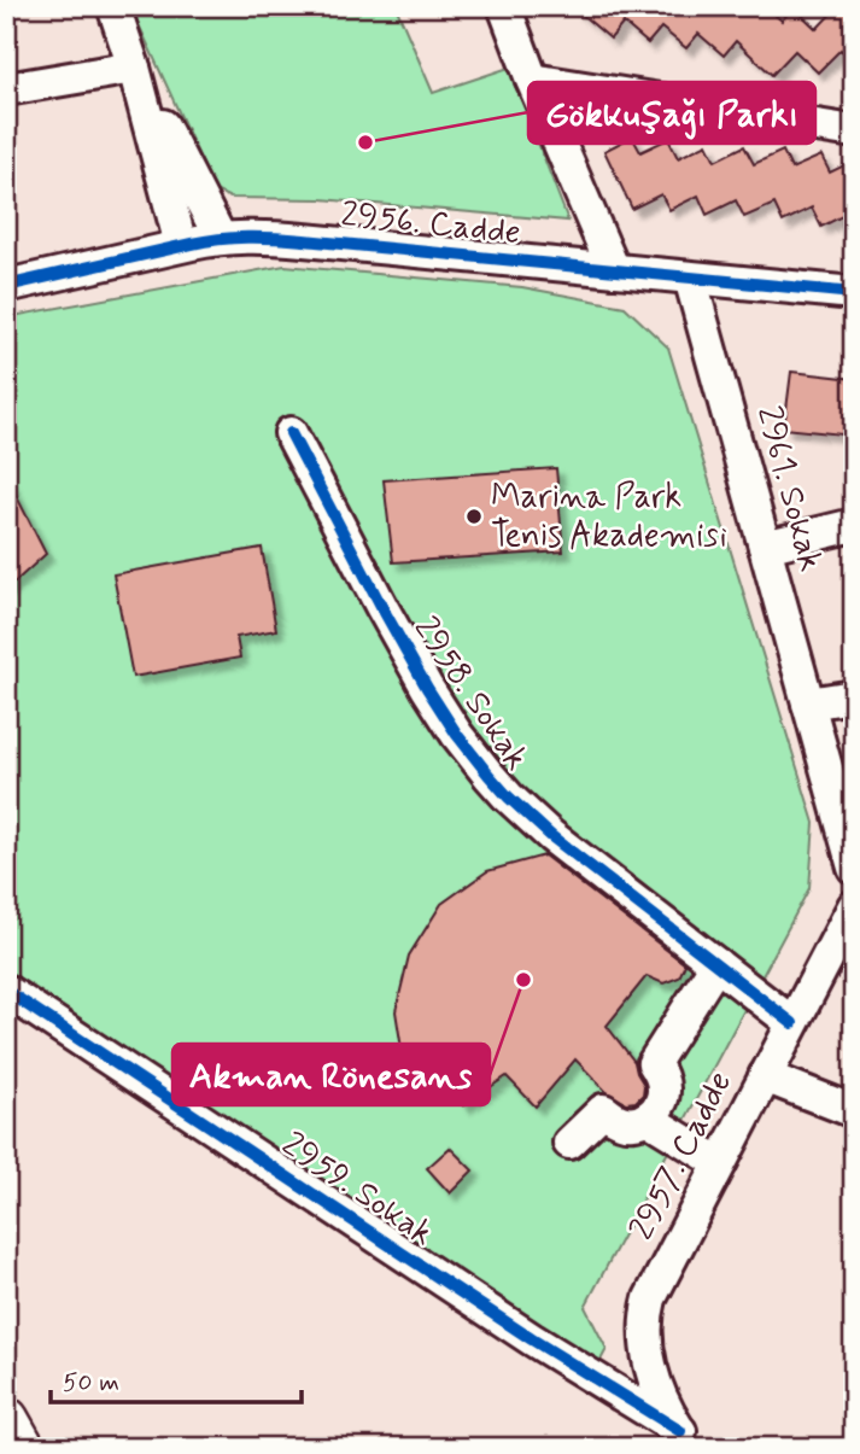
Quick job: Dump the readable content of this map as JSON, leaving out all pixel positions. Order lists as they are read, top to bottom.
{
  "streets": {
    "street": [
      "2956. Cadde",
      "2961. Sokak",
      "2958. Sokak",
      "2957. Cadde",
      "2959. Sokak"
    ]
  },
  "crossings": [
    ["2956. Cadde", "2961. Sokak"],
    ["2958. Sokak", "2957. Cadde"],
    ["2957. Cadde", "2959. Sokak"]
  ],
  "places": ["Gökkuşağı Parkı", "Marina Park Tenis Akademisi", "Akman Rönesans"],
  "scale_bar": "50 m"
}
